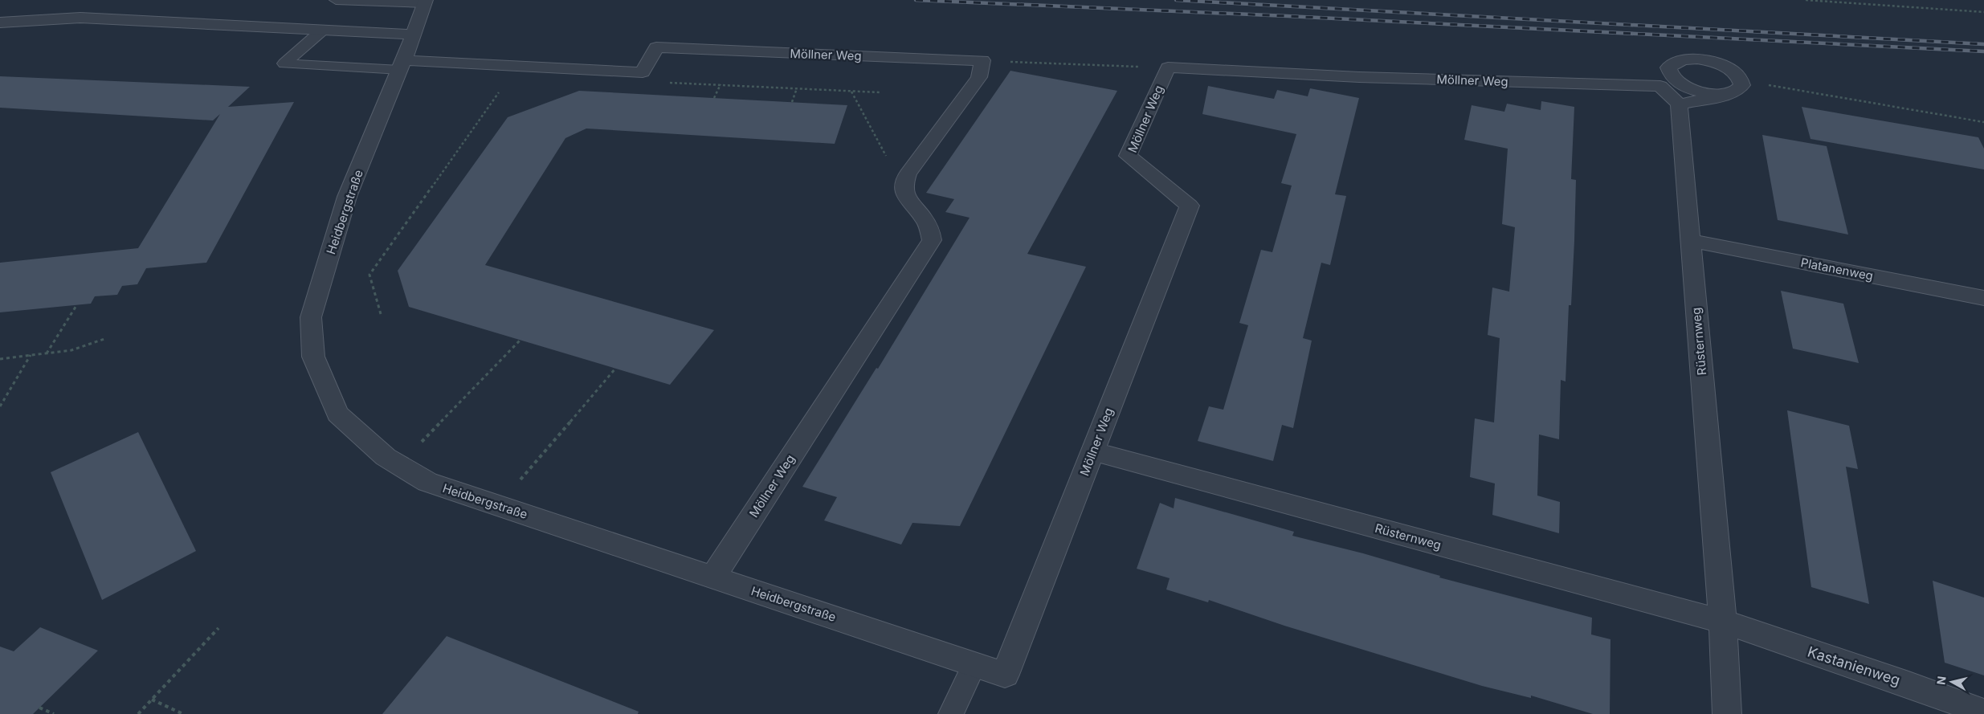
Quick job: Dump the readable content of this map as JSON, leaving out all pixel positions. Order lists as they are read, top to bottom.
{
  "streets": {
    "street": [
      "Möllner Weg",
      "Heidbergstraße",
      "Platanenweg",
      "Rüsternweg",
      "Kastanienweg"
    ]
  },
  "crossings": [
    ["Möllner Weg", "Heidbergstraße"],
    ["Möllner Weg", "Rüsternweg"],
    ["Platanenweg", "Rüsternweg"],
    ["Rüsternweg", "Kastanienweg"]
  ],
  "north": "left"
}
